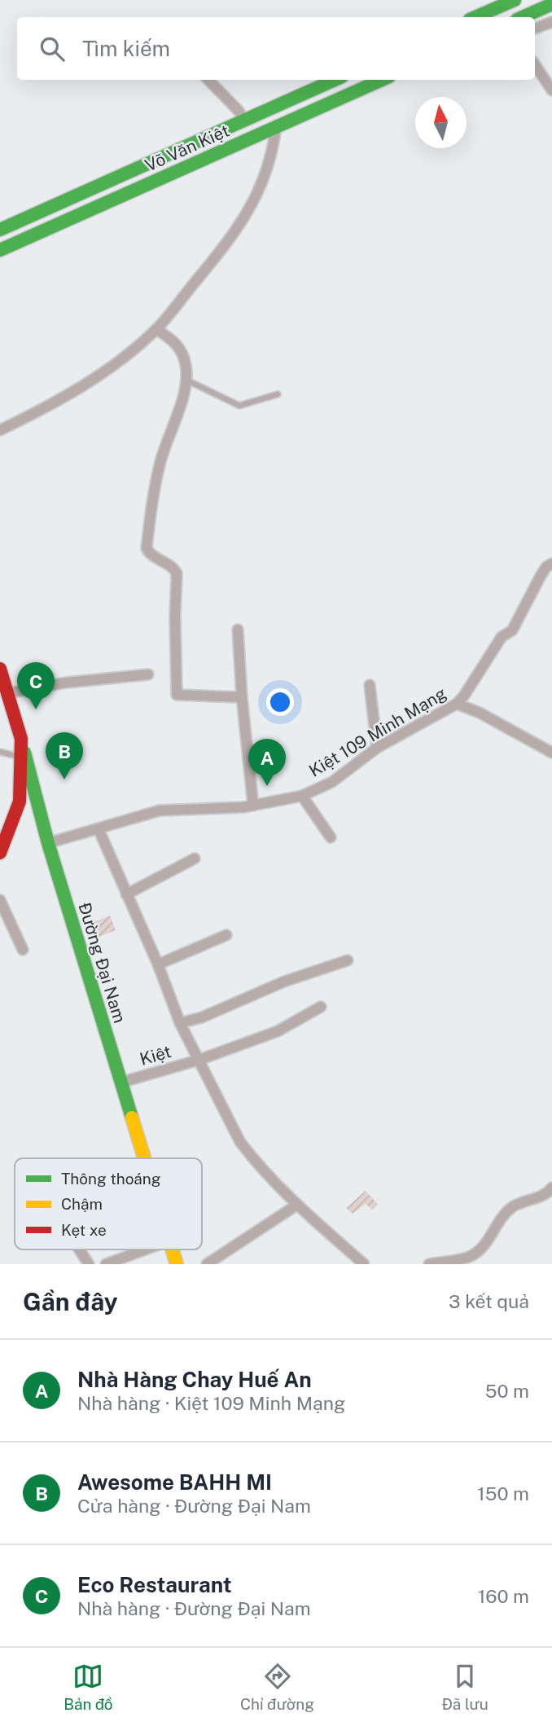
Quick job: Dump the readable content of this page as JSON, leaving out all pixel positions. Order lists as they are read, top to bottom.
{
  "streets": {
    "main road": ["Võ Văn Kiệt", "Đường Đại Nam"],
    "street": ["Kiệt 109 Minh Mạng", "Kiệt"]
  },
  "crossings": [
    ["Kiệt 109 Minh Mạng", "Đường Đại Nam"],
    ["Đường Đại Nam", "Kiệt"]
  ],
  "legend": ["Thông thoáng", "Chậm", "Kẹt xe"],
  "north": "top",
  "page": {
    "search": "Tìm kiếm",
    "pins": ["C", "B", "A"],
    "heading": ["Gần đây", "3 kết quả"],
    "list": [
      {
        "mark": "A",
        "name": "Nhà Hàng Chay Huế An",
        "note": "Nhà hàng · Kiệt 109 Minh Mạng",
        "value": "50 m"
      },
      {
        "mark": "B",
        "name": "Awesome BAHH MI",
        "note": "Cửa hàng · Đường Đại Nam",
        "value": "150 m"
      },
      {
        "mark": "C",
        "name": "Eco Restaurant",
        "note": "Nhà hàng · Đường Đại Nam",
        "value": "160 m"
      }
    ],
    "nav": ["Bản đồ", "Chỉ đường", "Đã lưu"]
  }
}
